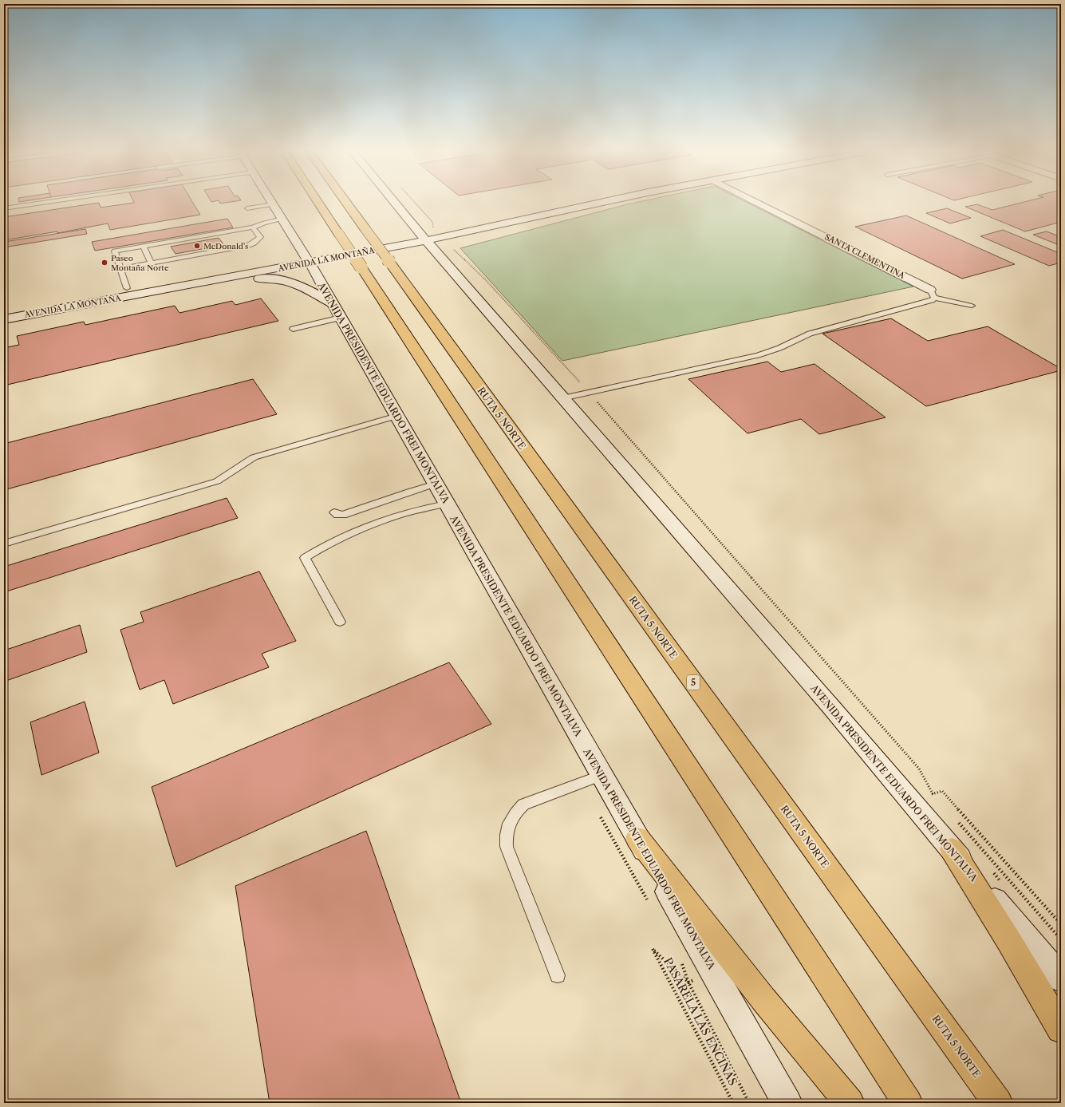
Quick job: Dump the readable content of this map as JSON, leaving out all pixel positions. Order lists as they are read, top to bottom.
{
  "streets": {
    "highway": ["RUTA 5 NORTE", "5"],
    "main road": ["SANTA CLEMENTINA", "AVENIDA LA MONTAÑA", "AVENIDA PRESIDENTE EDUARDO FREI MONTALVA"],
    "path": ["PASARELA LAS ENCINAS"]
  },
  "crossings": [
    ["AVENIDA LA MONTAÑA", "AVENIDA PRESIDENTE EDUARDO FREI MONTALVA"],
    ["AVENIDA PRESIDENTE EDUARDO FREI MONTALVA", "PASARELA LAS ENCINAS"]
  ],
  "places": ["McDonald's", "Paseo Montaña Norte"]
}
